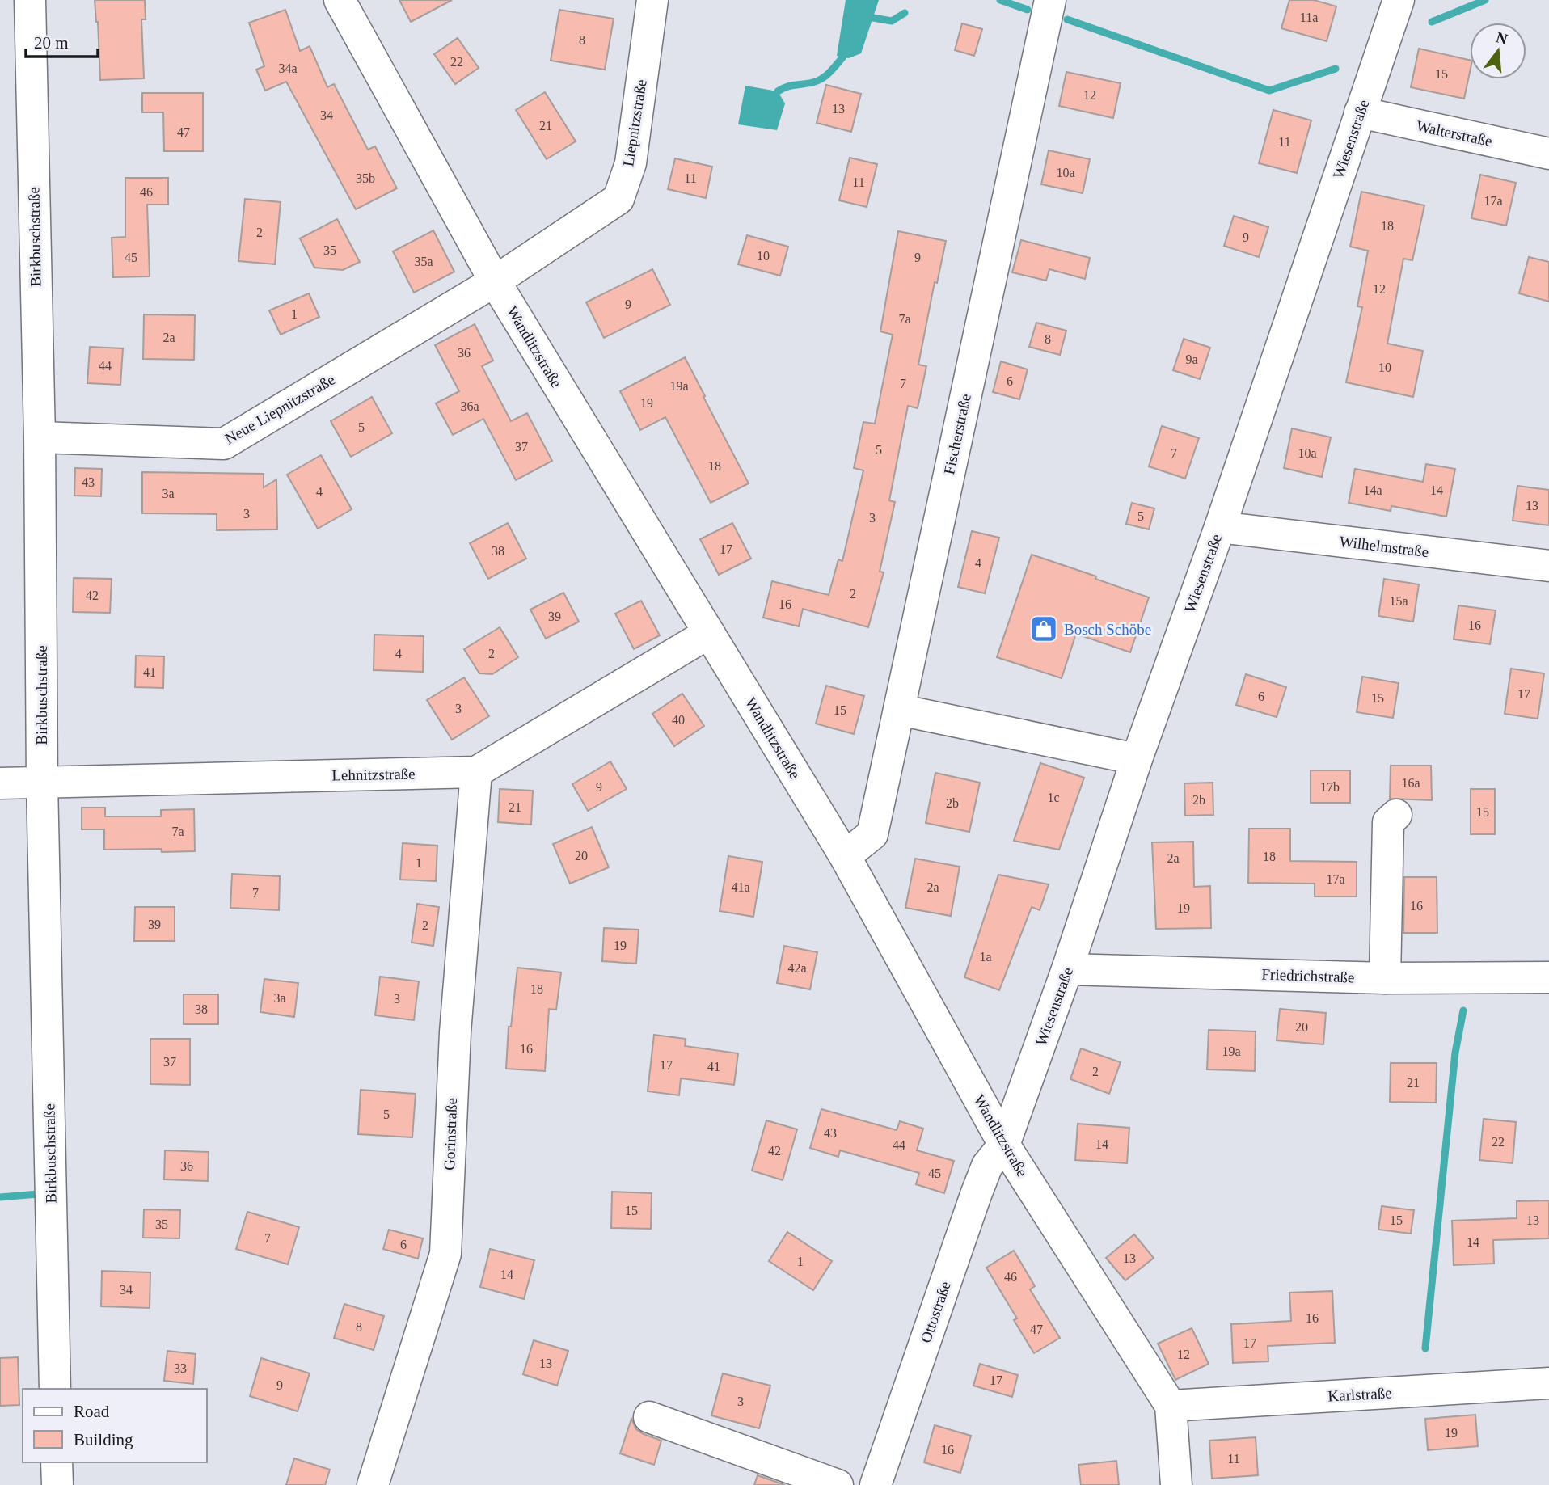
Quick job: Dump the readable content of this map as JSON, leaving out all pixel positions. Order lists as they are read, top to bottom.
{
  "streets": {
    "street": [
      "Liepnitzstraße",
      "Walterstraße",
      "Wiesenstraße",
      "Birkbuschstraße",
      "Wandlitzstraße",
      "Neue Liepnitzstraße",
      "Fischerstraße",
      "Wilhelmstraße",
      "Lehnitzstraße",
      "Friedrichstraße",
      "Gorinstraße",
      "Ottostraße",
      "Karlstraße"
    ]
  },
  "crossings": [
    ["Liepnitzstraße", "Wandlitzstraße"],
    ["Liepnitzstraße", "Neue Liepnitzstraße"],
    ["Walterstraße", "Wiesenstraße"],
    ["Wiesenstraße", "Wandlitzstraße"],
    ["Wiesenstraße", "Wilhelmstraße"],
    ["Wiesenstraße", "Friedrichstraße"],
    ["Wiesenstraße", "Ottostraße"],
    ["Birkbuschstraße", "Neue Liepnitzstraße"],
    ["Birkbuschstraße", "Lehnitzstraße"],
    ["Wandlitzstraße", "Neue Liepnitzstraße"],
    ["Wandlitzstraße", "Fischerstraße"],
    ["Wandlitzstraße", "Lehnitzstraße"],
    ["Wandlitzstraße", "Ottostraße"],
    ["Wandlitzstraße", "Karlstraße"],
    ["Lehnitzstraße", "Gorinstraße"]
  ],
  "places": {
    "shop": ["Bosch Schöbe"]
  },
  "house_numbers": [
    "11a",
    "8",
    "22",
    "34a",
    "15",
    "12",
    "13",
    "34",
    "21",
    "47",
    "11",
    "10a",
    "35b",
    "11",
    "11",
    "46",
    "17a",
    "18",
    "2",
    "9",
    "35",
    "10",
    "45",
    "9",
    "35a",
    "12",
    "9",
    "1",
    "7a",
    "2a",
    "8",
    "36",
    "9a",
    "44",
    "10",
    "6",
    "7",
    "19a",
    "19",
    "36a",
    "5",
    "37",
    "5",
    "7",
    "10a",
    "18",
    "43",
    "14a",
    "14",
    "4",
    "3a",
    "13",
    "3",
    "5",
    "3",
    "17",
    "38",
    "4",
    "2",
    "42",
    "15a",
    "16",
    "39",
    "16",
    "4",
    "2",
    "41",
    "17",
    "6",
    "15",
    "3",
    "15",
    "40",
    "16a",
    "9",
    "17b",
    "1c",
    "2b",
    "2b",
    "21",
    "15",
    "7a",
    "20",
    "18",
    "2a",
    "1",
    "17a",
    "41a",
    "2a",
    "7",
    "16",
    "19",
    "39",
    "2",
    "19",
    "1a",
    "42a",
    "18",
    "3a",
    "3",
    "38",
    "20",
    "16",
    "19a",
    "37",
    "17",
    "41",
    "2",
    "21",
    "5",
    "43",
    "22",
    "14",
    "44",
    "42",
    "36",
    "45",
    "15",
    "15",
    "13",
    "35",
    "7",
    "14",
    "6",
    "13",
    "1",
    "14",
    "46",
    "34",
    "16",
    "8",
    "47",
    "17",
    "12",
    "13",
    "33",
    "17",
    "9",
    "3",
    "19",
    "16",
    "11"
  ],
  "legend": ["Road", "Building"],
  "scale_bar": "20 m",
  "north": "top"
}
